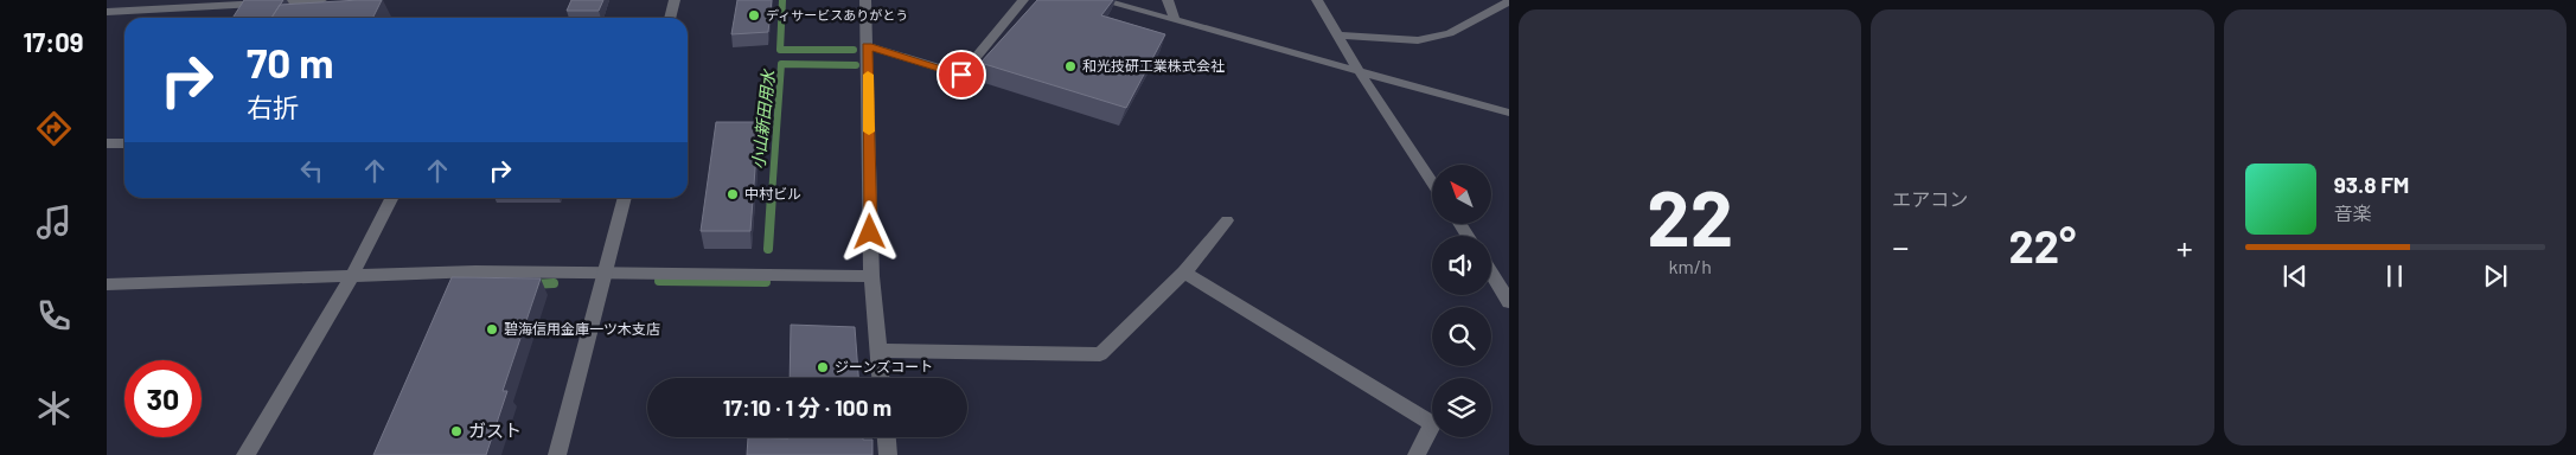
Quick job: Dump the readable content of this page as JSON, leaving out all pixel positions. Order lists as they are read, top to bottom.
{
  "water": ["小山新田用水"],
  "places": [
    "ディサービスありがとう",
    "和光技研工業株式会社",
    "中村ビル",
    "碧海信用金庫一ツ木支店",
    "ジーンズコート",
    "ガスト"
  ],
  "north": "top left",
  "page": {
    "tabs": "17:09",
    "tile": [
      ["22", "km/h"],
      "エアコン"
    ],
    "turn": ["70 m", "右折"],
    "song": ["93.8 FM", "音楽"],
    "heat": ["−", "22°", "+"],
    "limit": "30",
    "trip": "17:10 · 1 分 · 100 m"
  }
}
